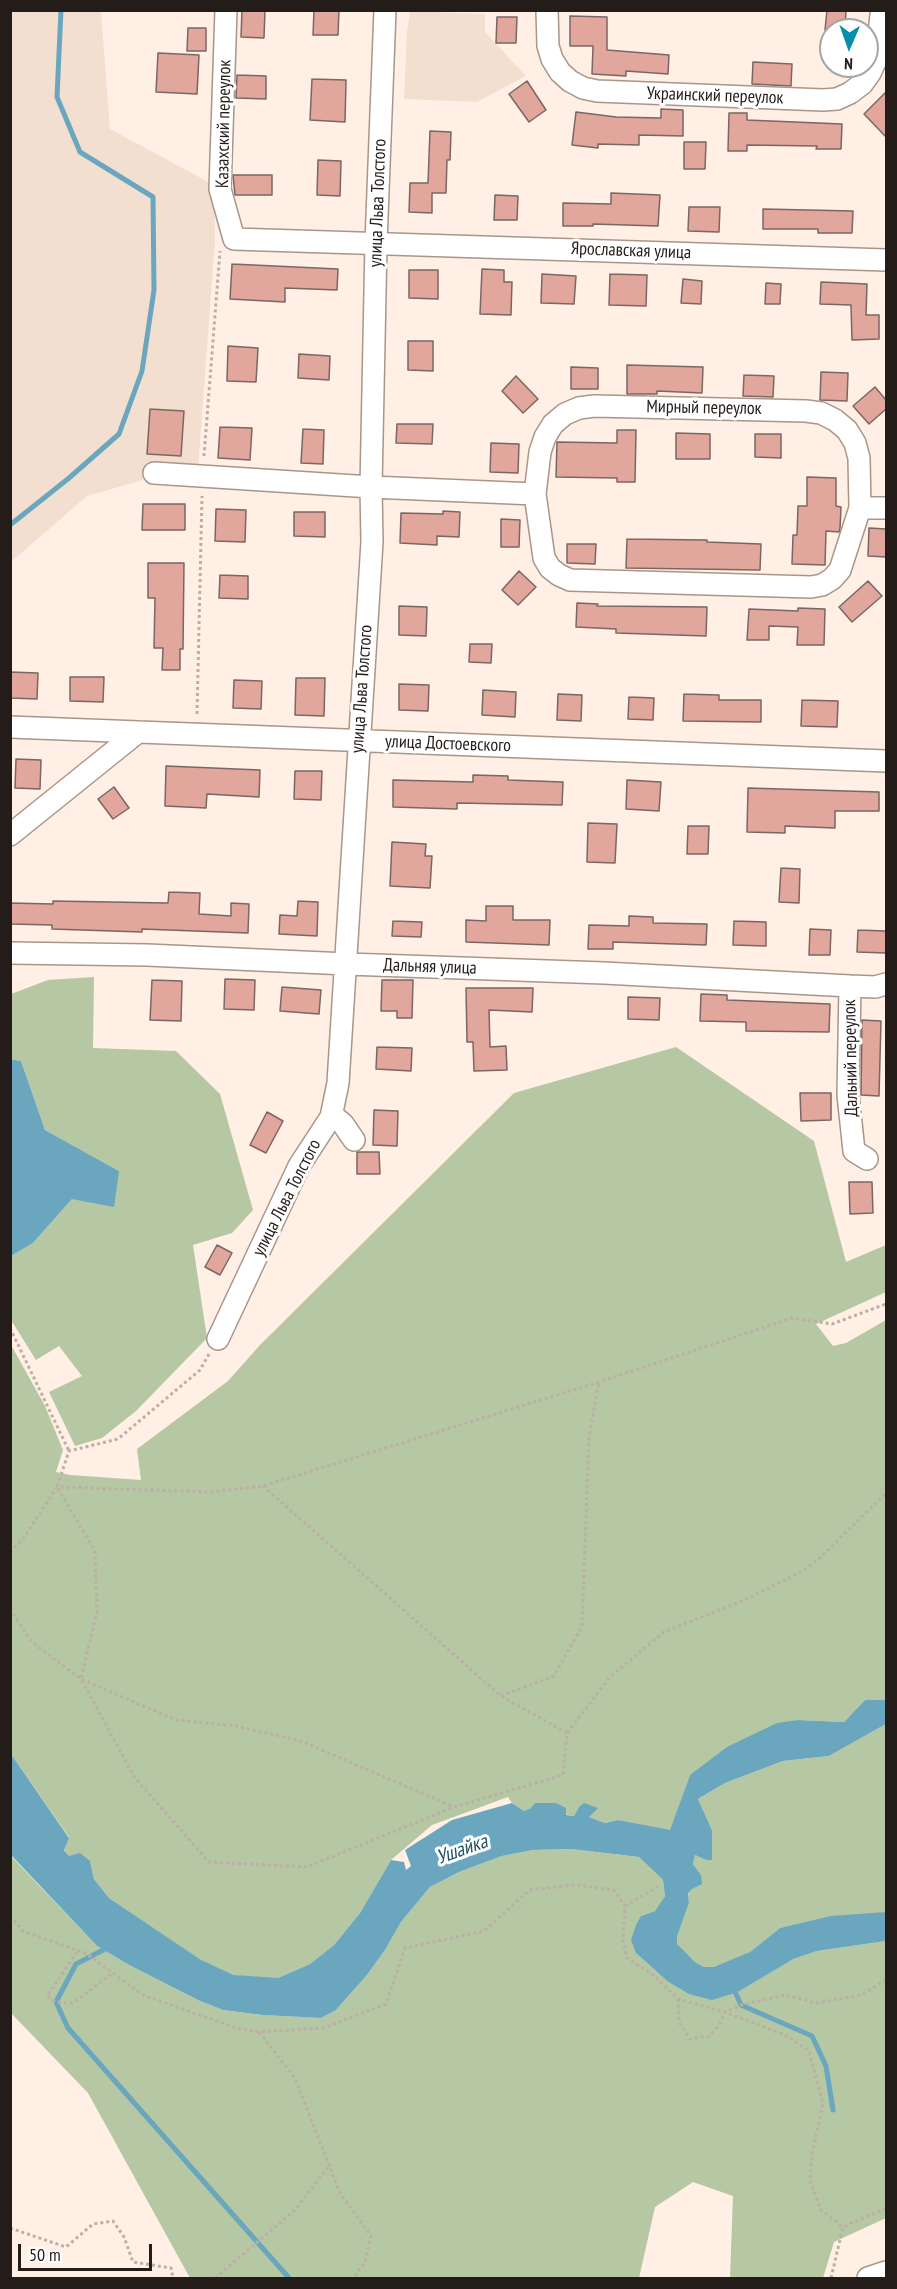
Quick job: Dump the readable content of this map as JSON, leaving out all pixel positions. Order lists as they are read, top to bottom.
{
  "streets": {
    "street": [
      "Украинский переулок",
      "Казахский переулок",
      "улица Льва Толстого",
      "Ярославская улица",
      "Мирный переулок",
      "улица Достоевского",
      "Дальняя улица",
      "Дальний переулок"
    ]
  },
  "crossings": [
    ["Казахский переулок", "улица Льва Толстого"],
    ["Казахский переулок", "Ярославская улица"],
    ["улица Льва Толстого", "Ярославская улица"],
    ["улица Льва Толстого", "улица Достоевского"],
    ["улица Льва Толстого", "Дальняя улица"],
    ["Дальняя улица", "Дальний переулок"]
  ],
  "water": ["Ушайка"],
  "scale_bar": "50 m",
  "north": "bottom"
}
